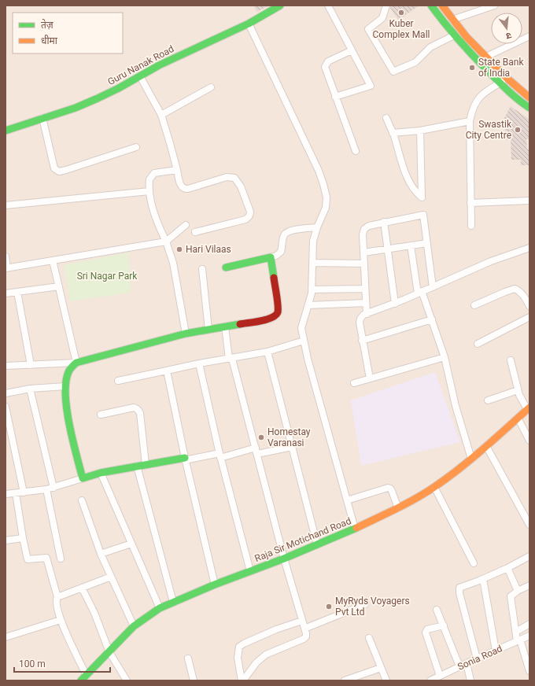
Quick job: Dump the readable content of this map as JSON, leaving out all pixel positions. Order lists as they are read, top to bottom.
{
  "streets": {
    "street": ["Guru Nanak Road", "Raja Sir Motichand Road", "Sonia Road"]
  },
  "parks": ["Sri Nagar Park"],
  "places": [
    "Kuber Complex Mall",
    "State Bank of India",
    "Swastik City Centre",
    "Hari Vilaas",
    "Homestay Varanasi",
    "MyRyds Voyagers Pvt Ltd"
  ],
  "legend": ["तेज़", "धीमा"],
  "scale_bar": "100 m",
  "north": "bottom"
}
